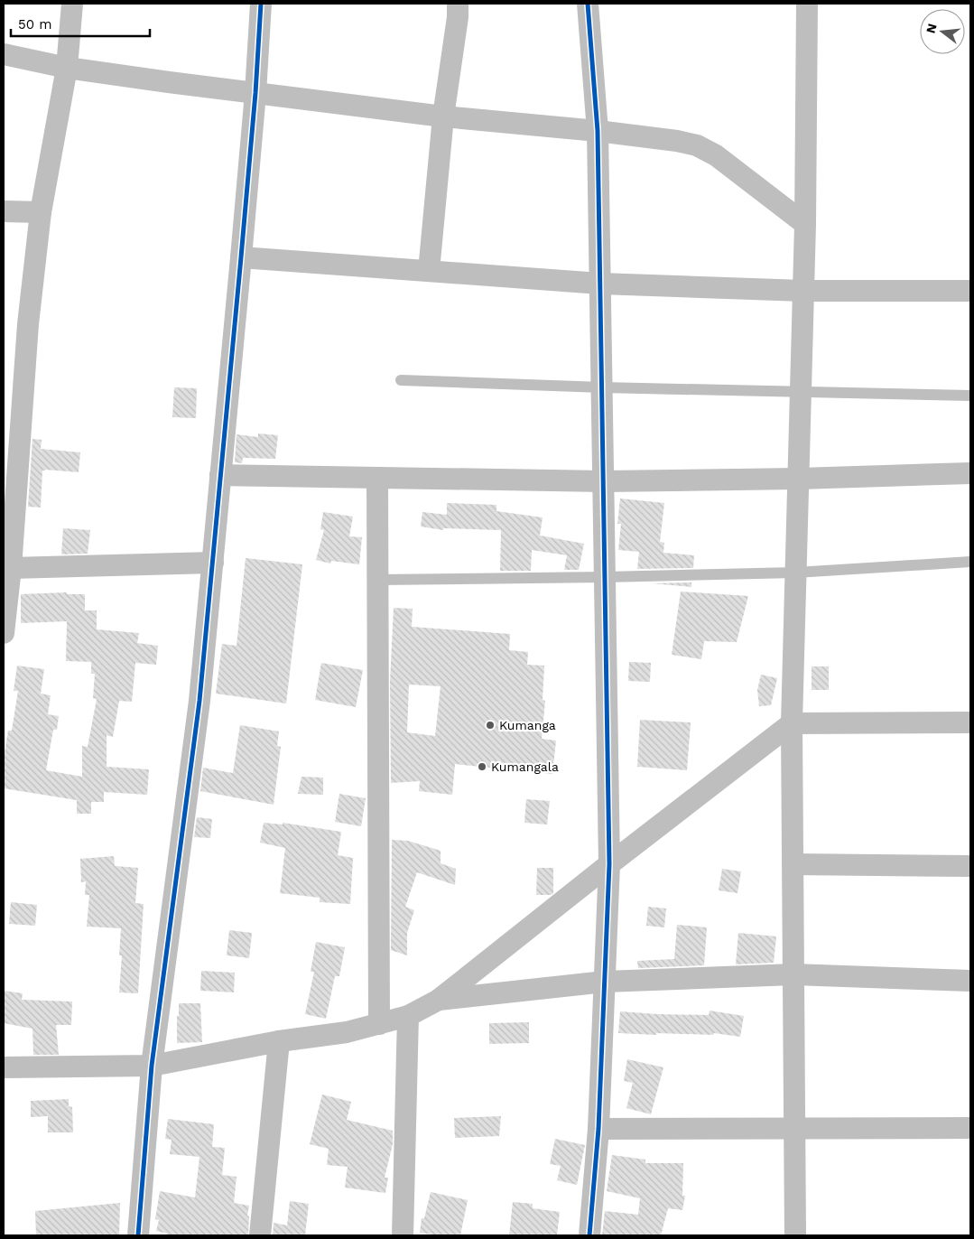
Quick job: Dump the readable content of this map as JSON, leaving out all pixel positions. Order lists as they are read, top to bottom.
{
  "places": ["Kumanga", "Kumangala"],
  "scale_bar": "50 m",
  "north": "left"
}
